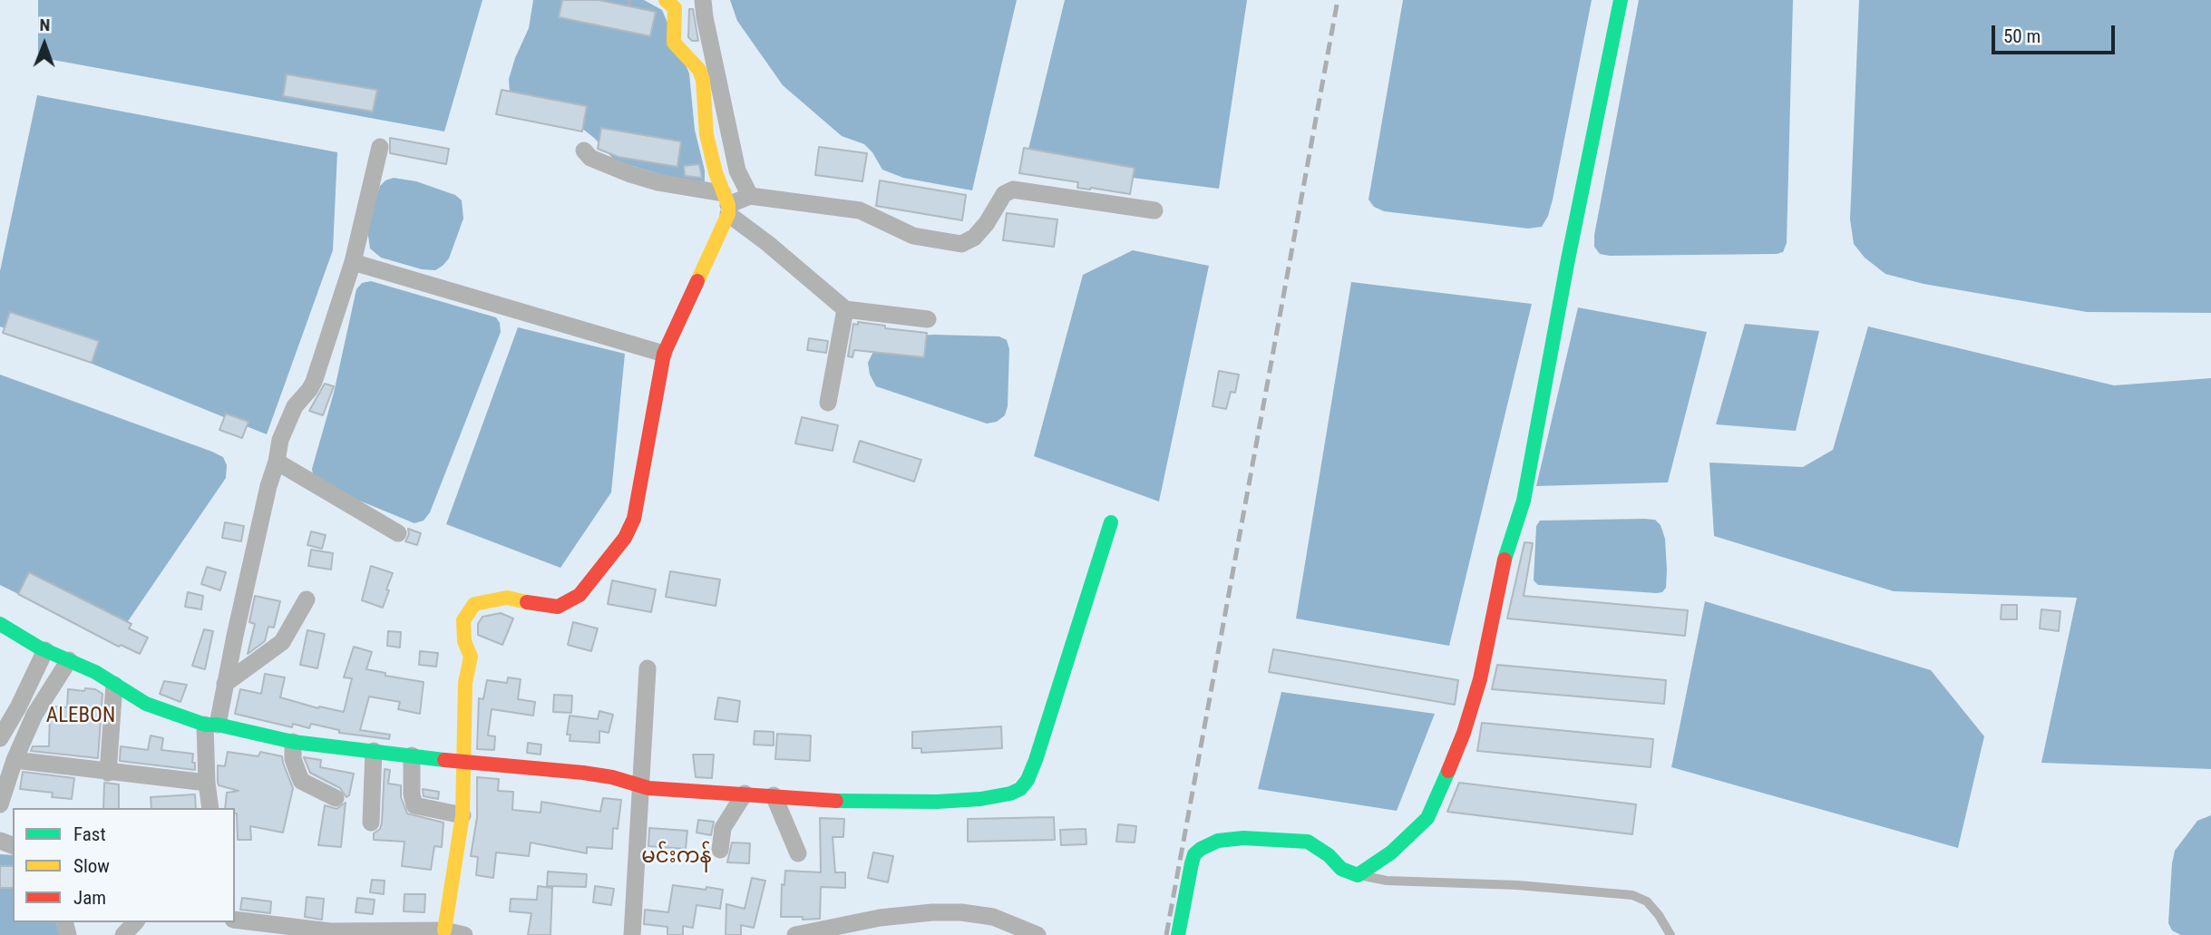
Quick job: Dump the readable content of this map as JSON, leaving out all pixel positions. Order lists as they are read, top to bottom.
{
  "districts": ["ALEBON", "မင်းကန်"],
  "legend": ["Fast", "Slow", "Jam"],
  "scale_bar": "50 m",
  "north": "top"
}
